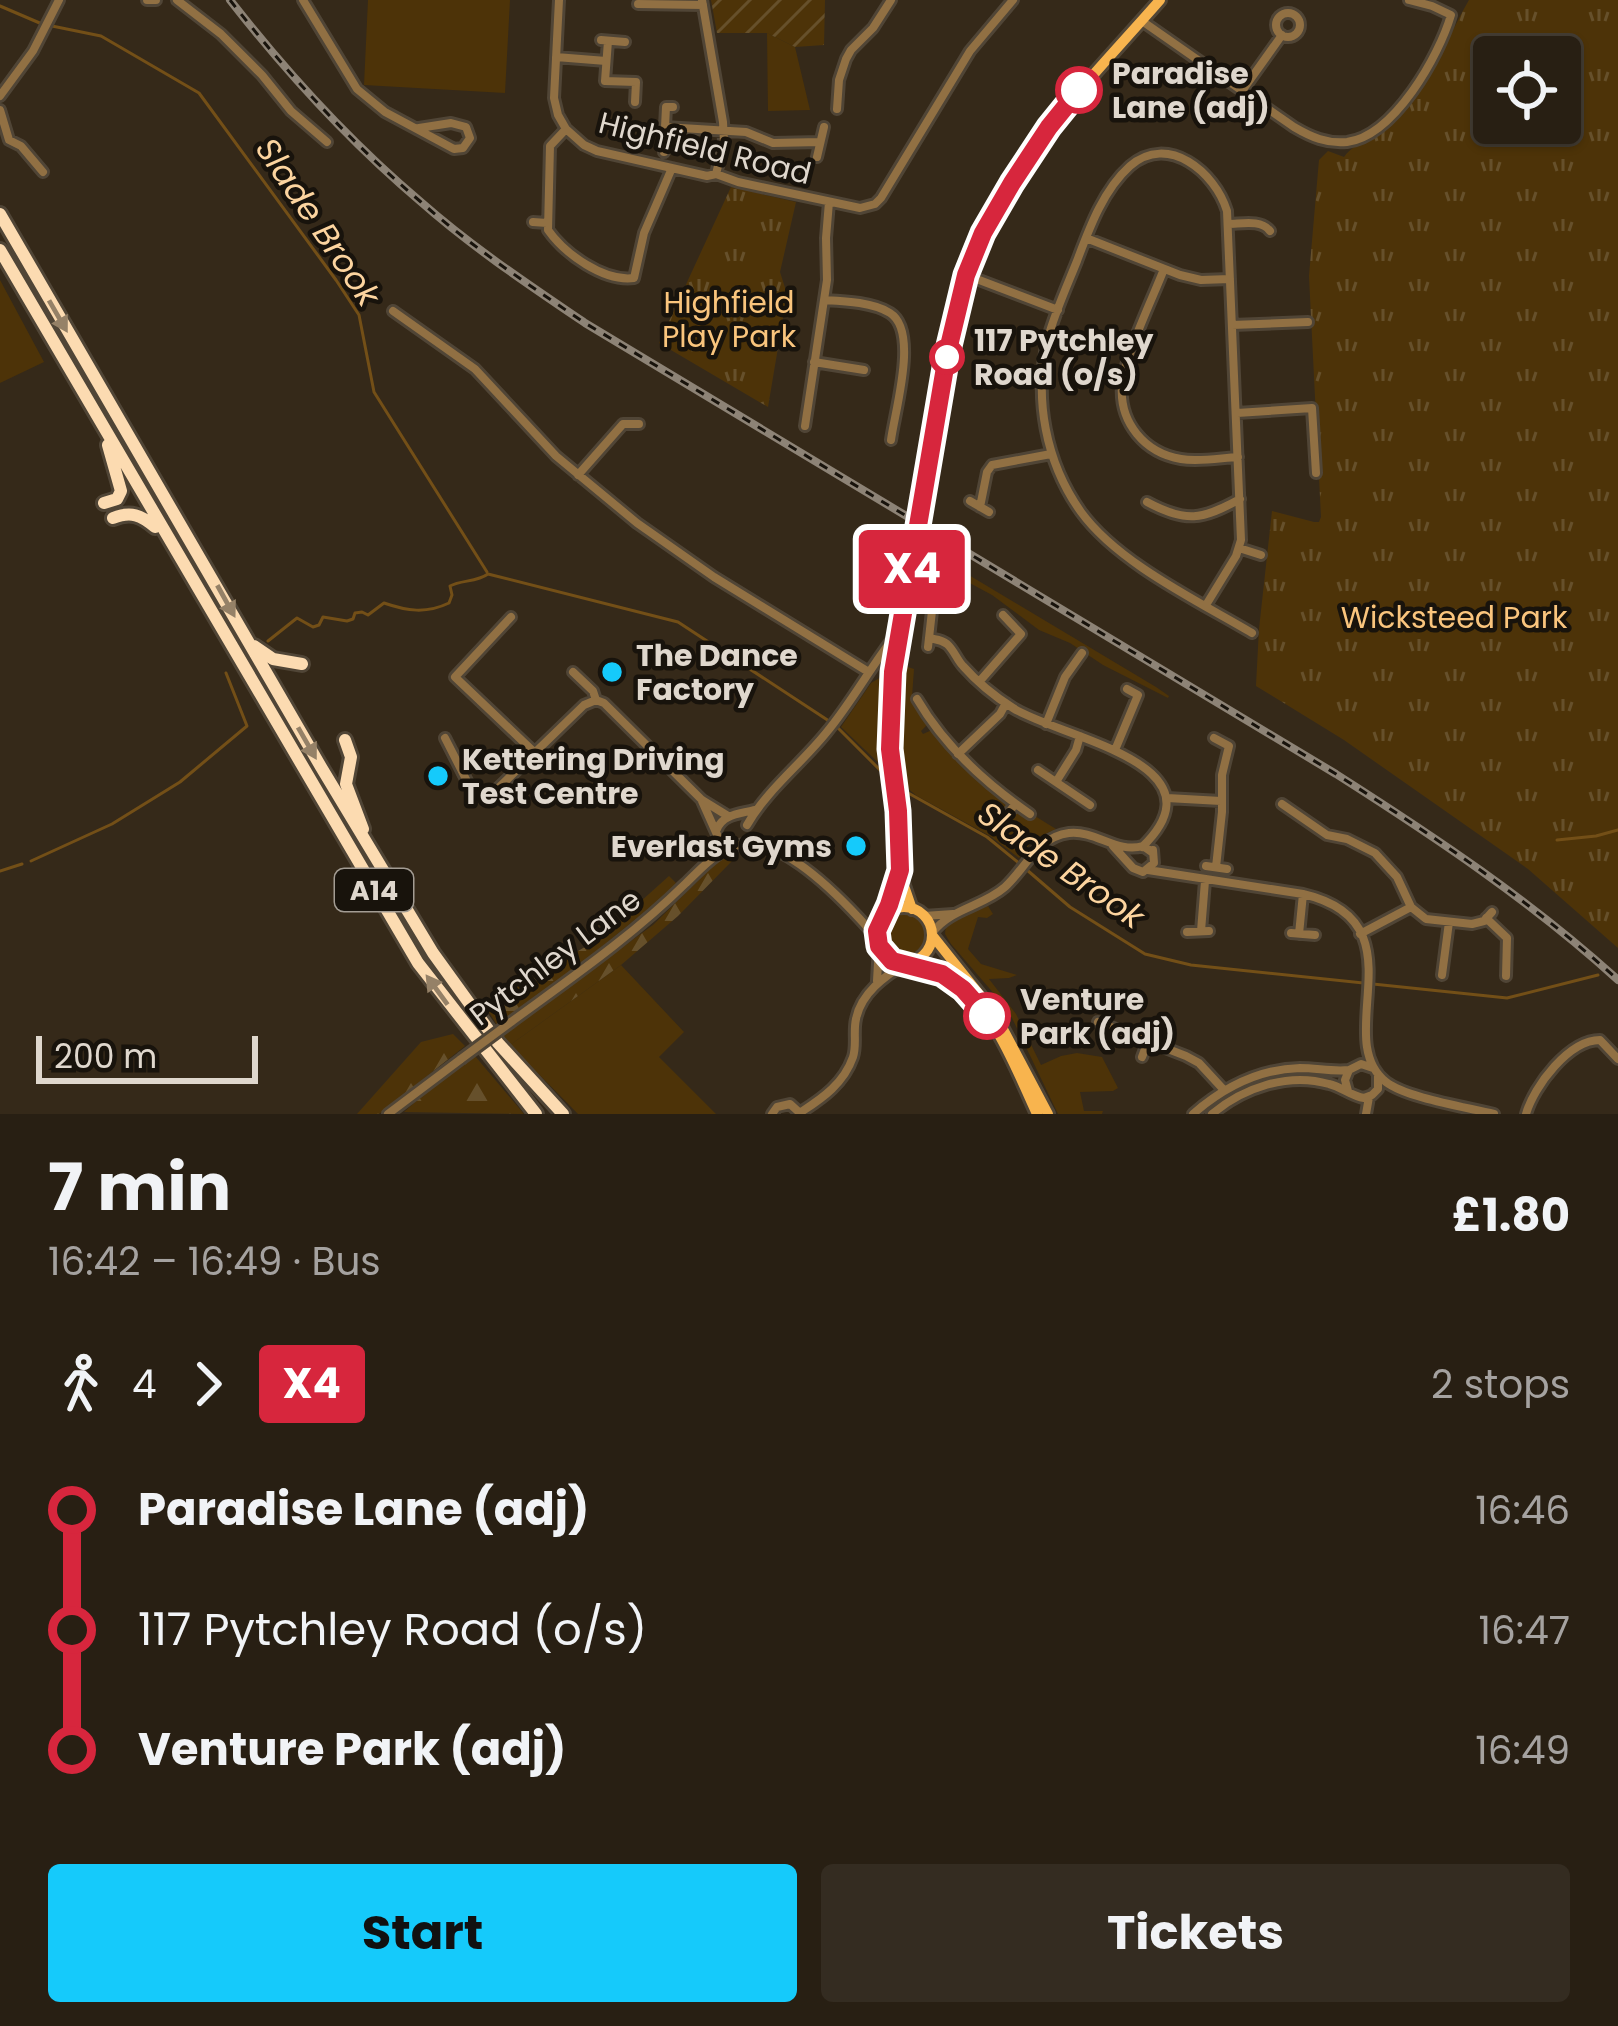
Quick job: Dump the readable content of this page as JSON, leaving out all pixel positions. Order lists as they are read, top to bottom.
{
  "streets": {
    "highway": ["A14"],
    "street": ["Highfield Road", "Pytchley Lane"]
  },
  "water": ["Slade Brook"],
  "parks": ["Highfield Play Park", "Wicksteed Park"],
  "places": [
    "Paradise Lane (adj)",
    "117 Pytchley Road (o/s)",
    "The Dance Factory",
    "Kettering Driving Test Centre",
    "Everlast Gyms",
    "Venture Park (adj)"
  ],
  "lines": ["bus line X4"],
  "scale_bar": "200 m",
  "page": {
    "on_map": "X4",
    "scale": "200 m",
    "heading": ["7 min", "16:42 – 16:49 · Bus", "£1.80"],
    "legs": ["4", "X4", "2 stops"],
    "list": [
      {
        "name": "Paradise Lane (adj)",
        "value": "16:46"
      },
      {
        "name": "117 Pytchley Road (o/s)",
        "value": "16:47"
      },
      {
        "name": "Venture Park (adj)",
        "value": "16:49"
      }
    ],
    "buttons": ["Start", "Tickets"]
  }
}
